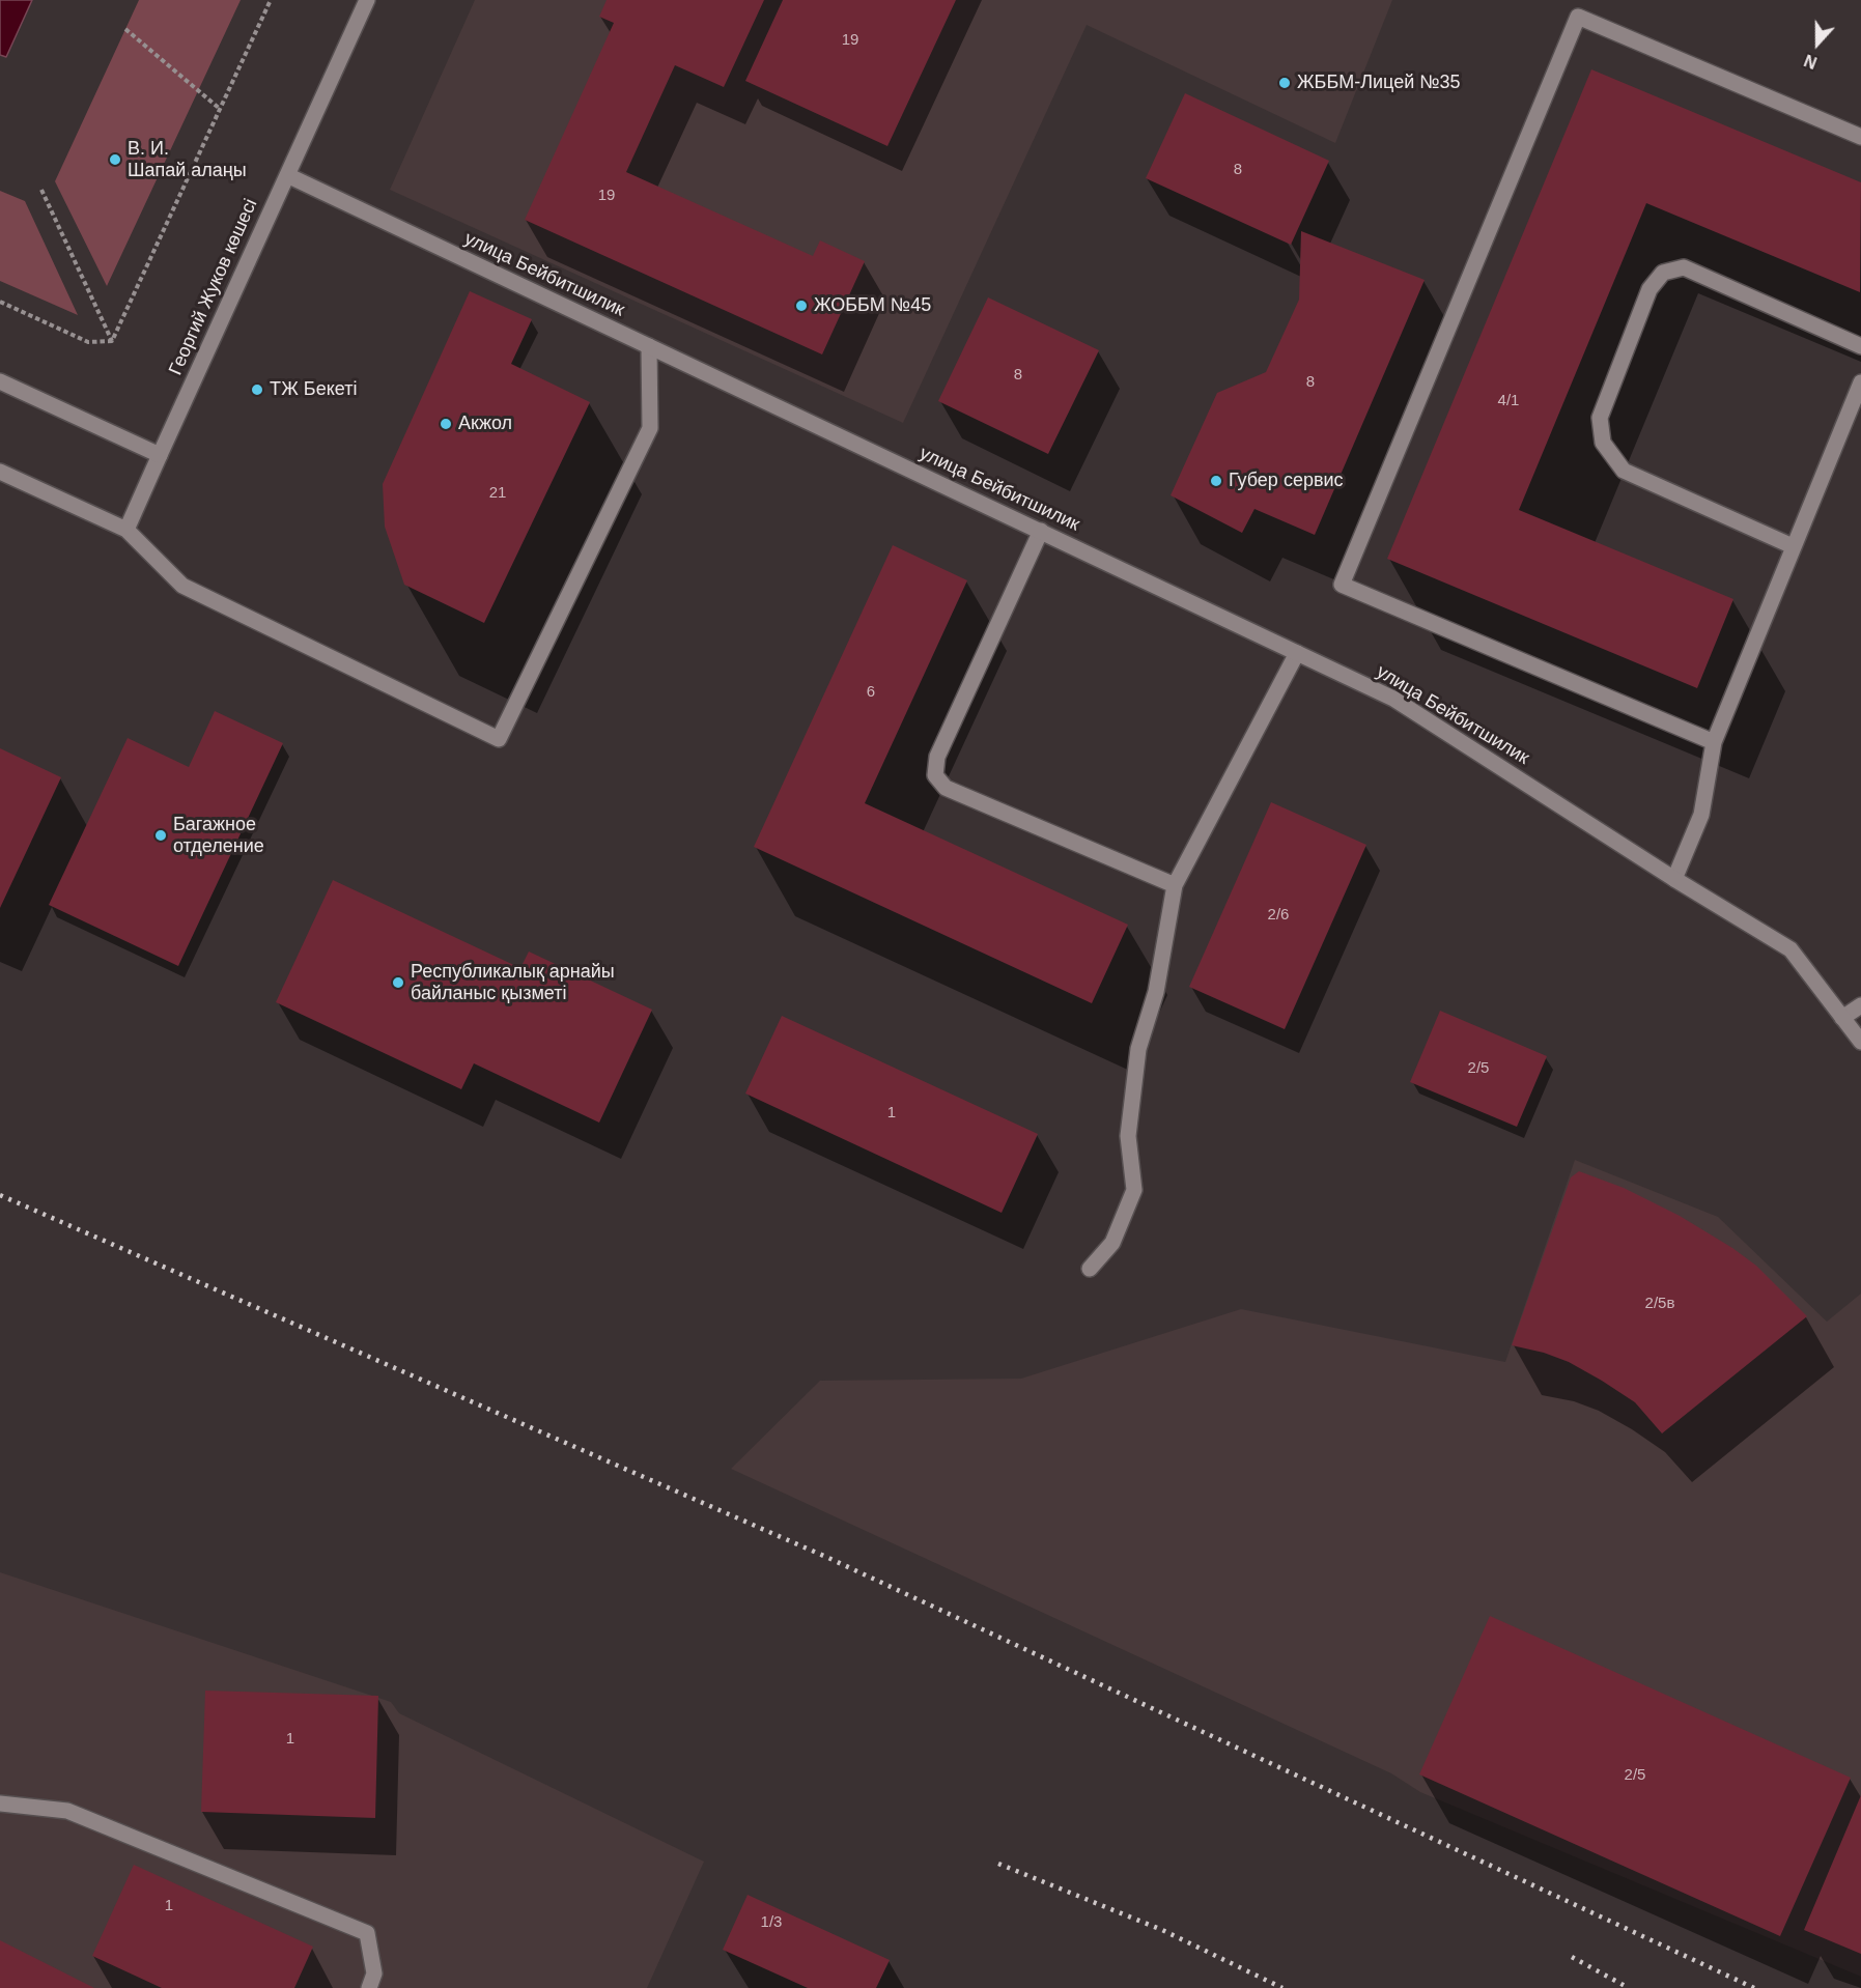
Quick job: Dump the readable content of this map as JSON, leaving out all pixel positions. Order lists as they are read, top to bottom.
{
  "streets": {
    "street": ["улица Бейбитшилик", "Георгий Жуков көшесі"]
  },
  "crossings": [
    ["улица Бейбитшилик", "Георгий Жуков көшесі"]
  ],
  "places": [
    "ЖББМ-Лицей №35",
    "В. И. Шапай алаңы",
    "ЖОББМ №45",
    "ТЖ Бекеті",
    "Акжол",
    "Губер сервис",
    "Багажное отделение",
    "Республикалық арнайы байланыс қызметі"
  ],
  "house_numbers": [
    "19",
    "8",
    "19",
    "8",
    "8",
    "4/1",
    "21",
    "6",
    "2/6",
    "2/5",
    "1",
    "2/5в",
    "1",
    "2/5",
    "1",
    "1/3"
  ],
  "north": "bottom"
}
